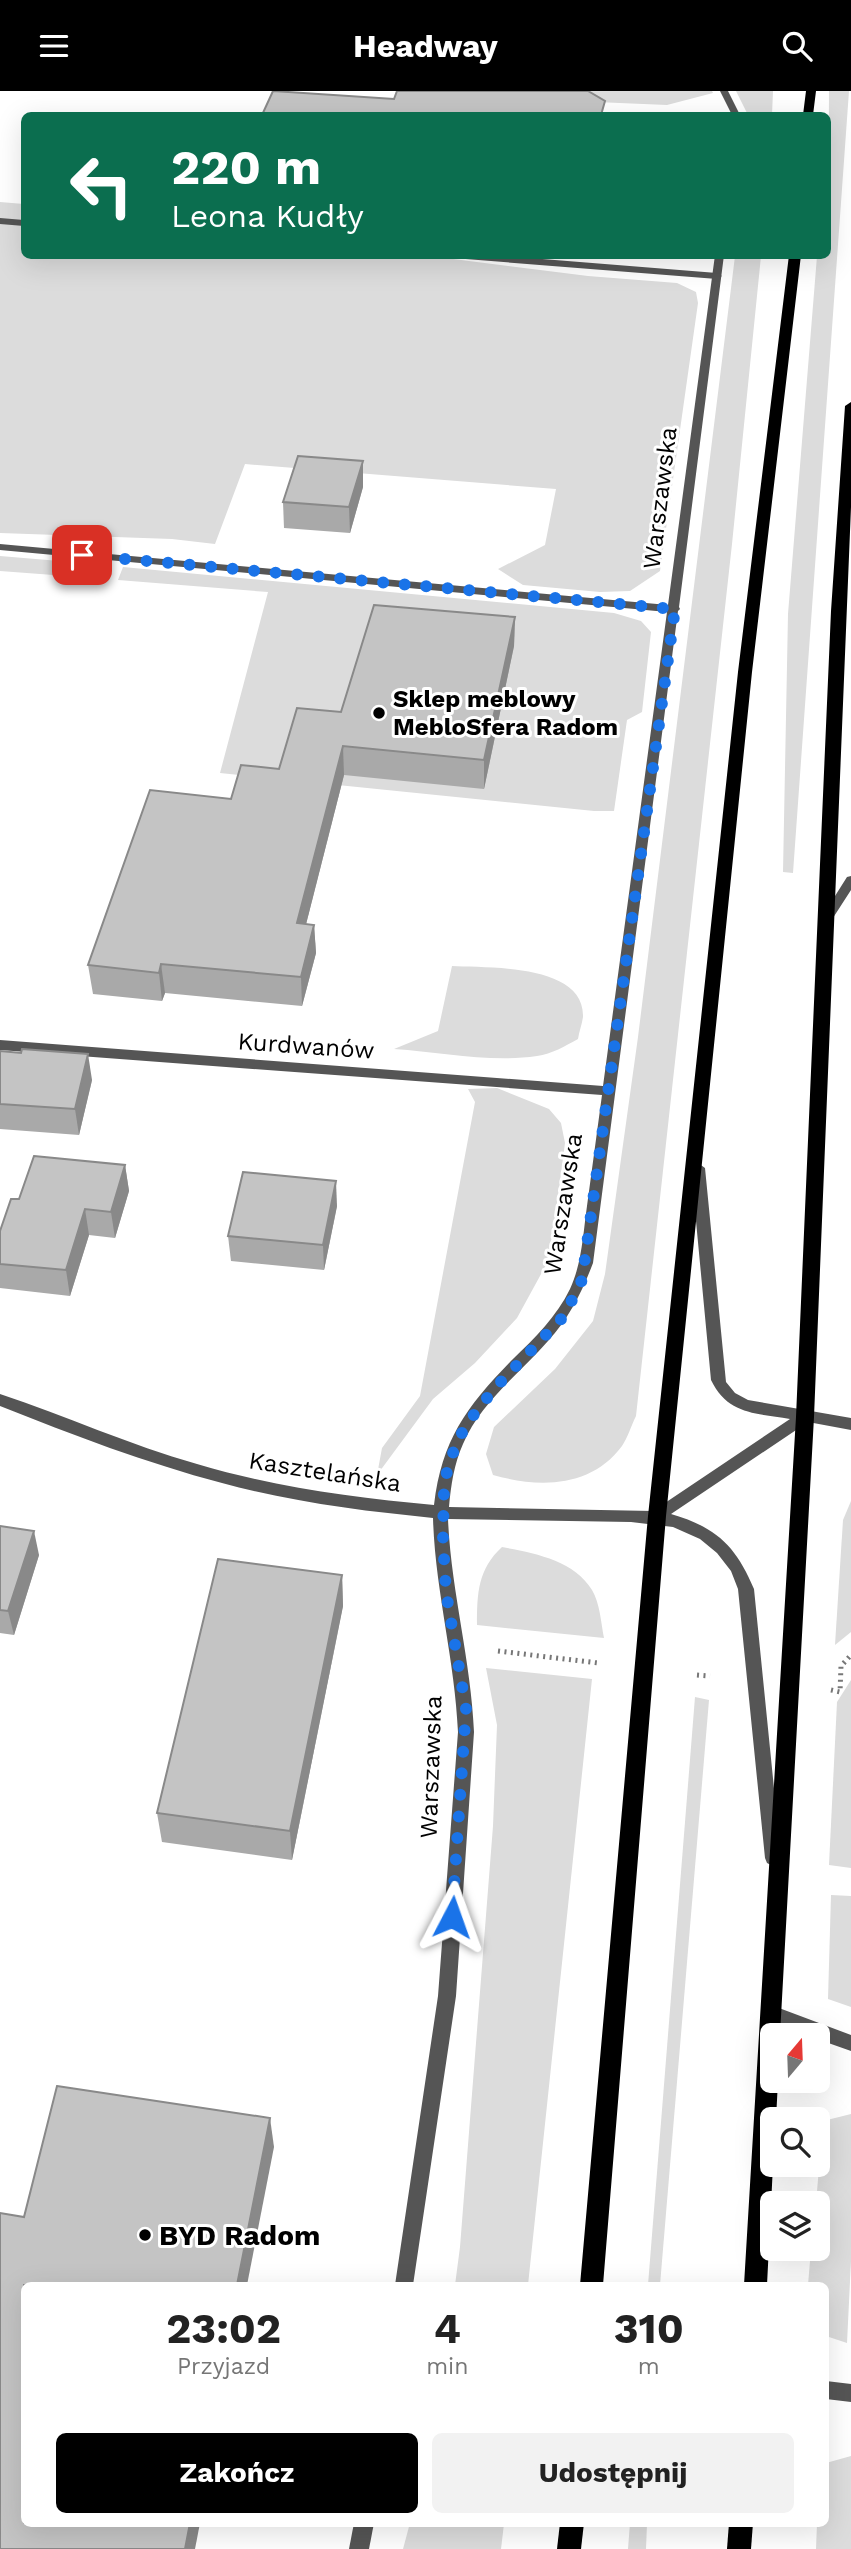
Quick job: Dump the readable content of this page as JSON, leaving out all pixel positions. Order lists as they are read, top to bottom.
{
  "streets": {
    "street": ["Warszawska", "Kurdwanów", "Kasztelańska"]
  },
  "crossings": [
    ["Warszawska", "Kurdwanów"],
    ["Warszawska", "Kasztelańska"]
  ],
  "places": ["Sklep meblowy MebloSfera Radom", "BYD Radom"],
  "north": "top",
  "page": {
    "header": "Headway",
    "turn": ["220 m", "Leona Kudły"],
    "eta": [
      "23:02",
      "Przyjazd",
      "4",
      "min",
      "310",
      "m"
    ],
    "buttons": ["Zakończ", "Udostępnij"]
  }
}
